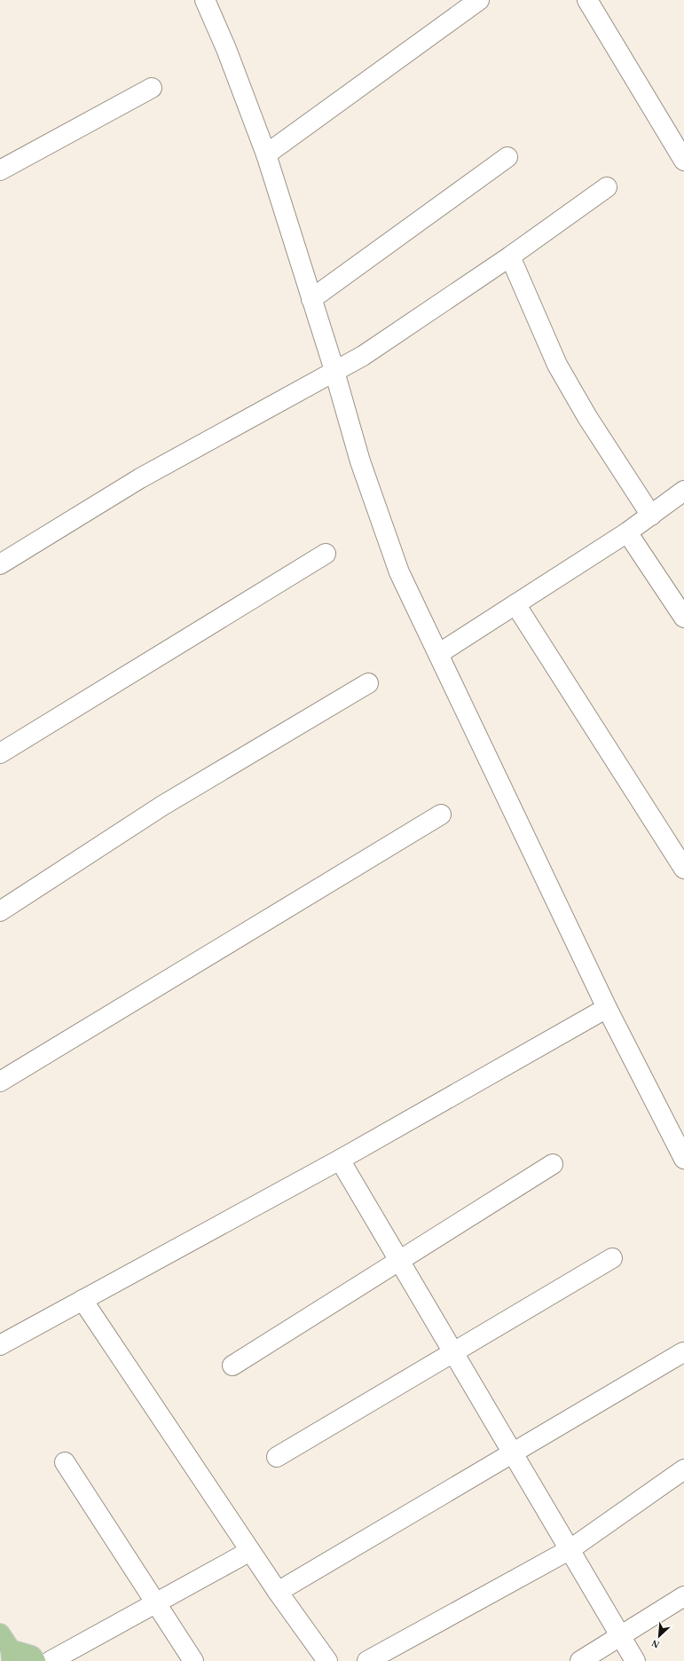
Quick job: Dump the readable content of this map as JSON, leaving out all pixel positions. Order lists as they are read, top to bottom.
{
  "north": "bottom left"
}
